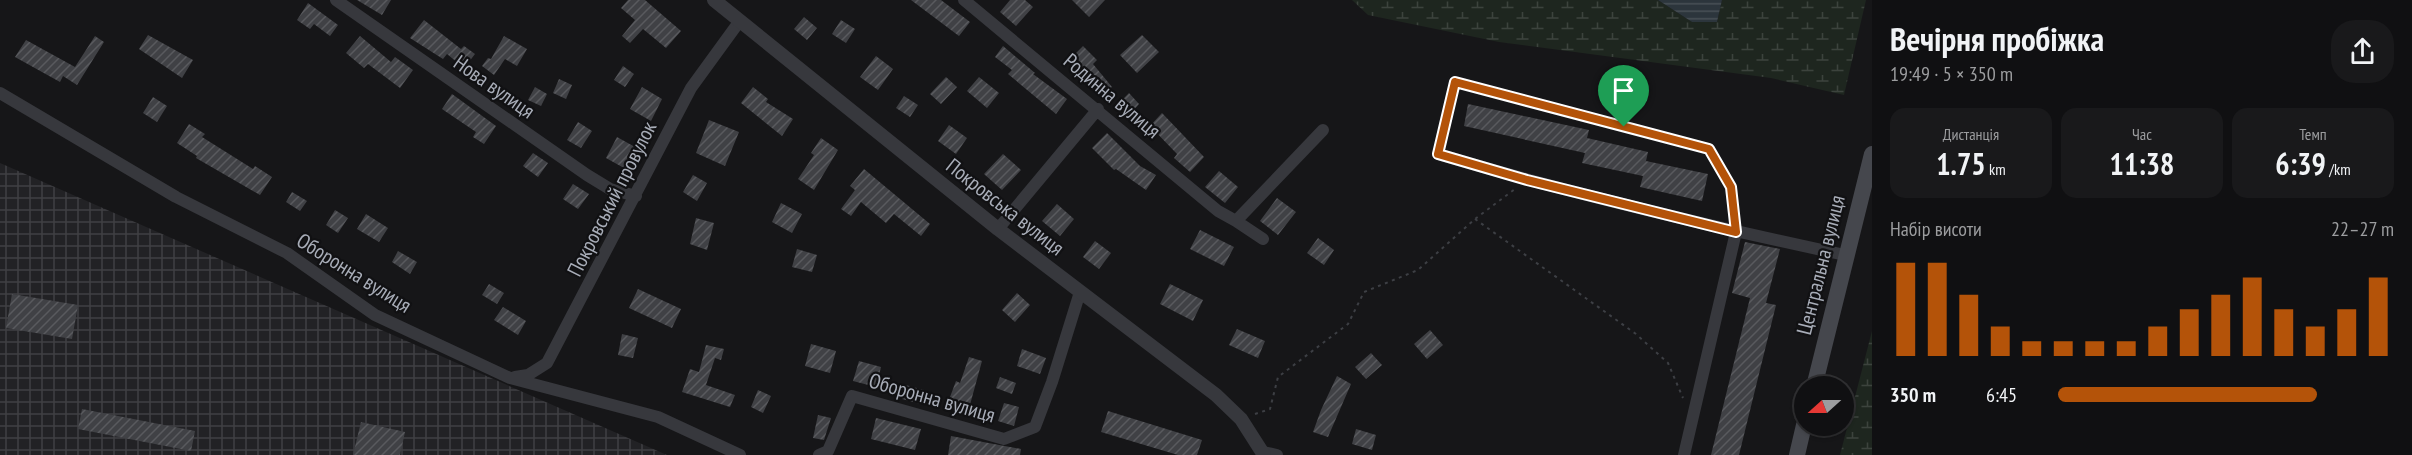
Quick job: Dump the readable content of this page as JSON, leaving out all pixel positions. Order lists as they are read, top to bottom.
{
  "streets": {
    "main road": ["Центральна вулиця"],
    "street": [
      "Нова вулиця",
      "Родинна вулиця",
      "Покровський провулок",
      "Покровська вулиця",
      "Оборонна вулиця"
    ]
  },
  "crossings": [
    ["Нова вулиця", "Покровський провулок"],
    ["Покровський провулок", "Покровська вулиця"],
    ["Покровський провулок", "Оборонна вулиця"],
    ["Покровська вулиця", "Оборонна вулиця"]
  ],
  "north": "left",
  "page": {
    "heading": ["Вечірня пробіжка", "19:49 · 5 × 350 m"],
    "stats": [
      ["Дистанція", "1.75 km"],
      ["Час", "11:38"],
      ["Темп", "6:39 /km"]
    ],
    "chart": ["Набір висоти", "22–27 m"],
    "list": [
      {
        "name": "350 m",
        "note": "6:45"
      }
    ]
  }
}
